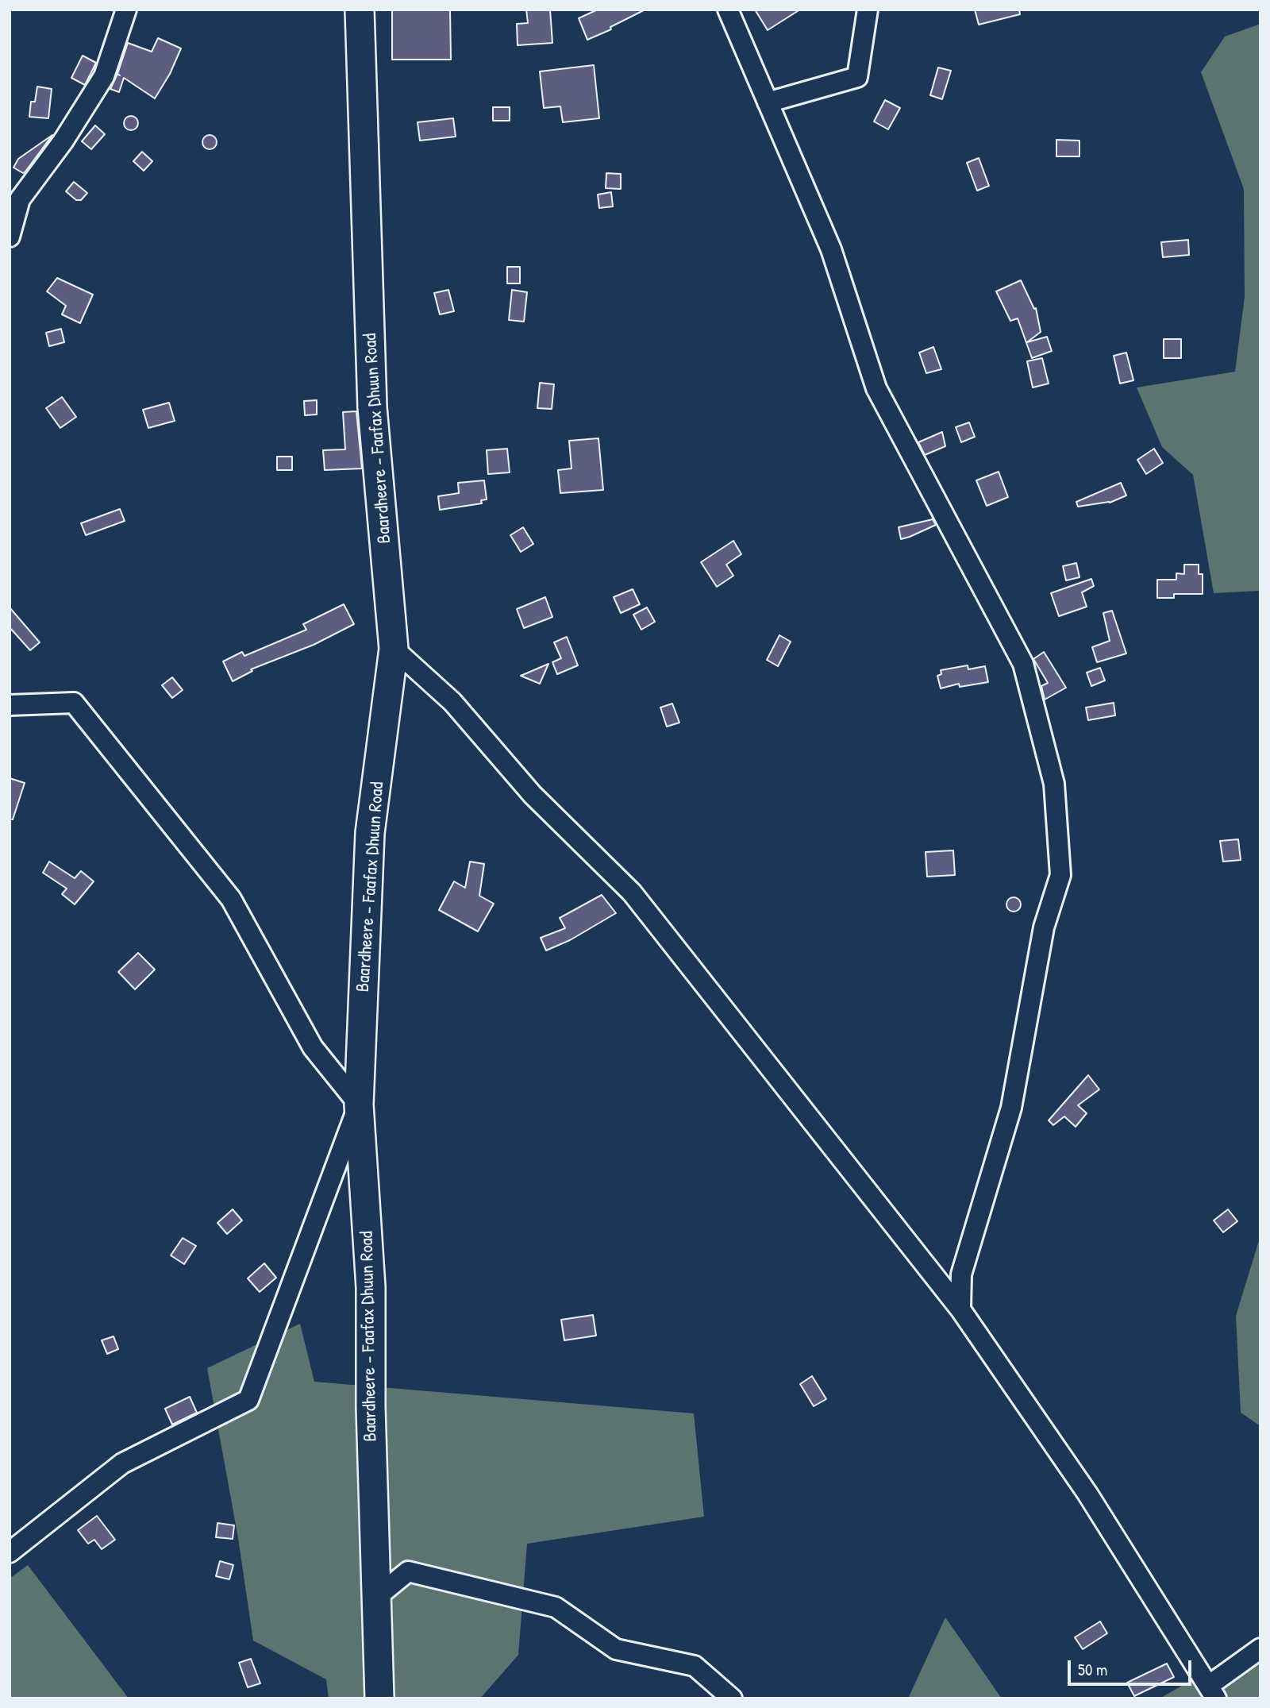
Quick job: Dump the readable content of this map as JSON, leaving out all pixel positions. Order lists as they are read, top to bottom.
{
  "streets": {
    "main road": ["Baardheere - Faafax Dhuun Road"]
  },
  "scale_bar": "50 m"
}
